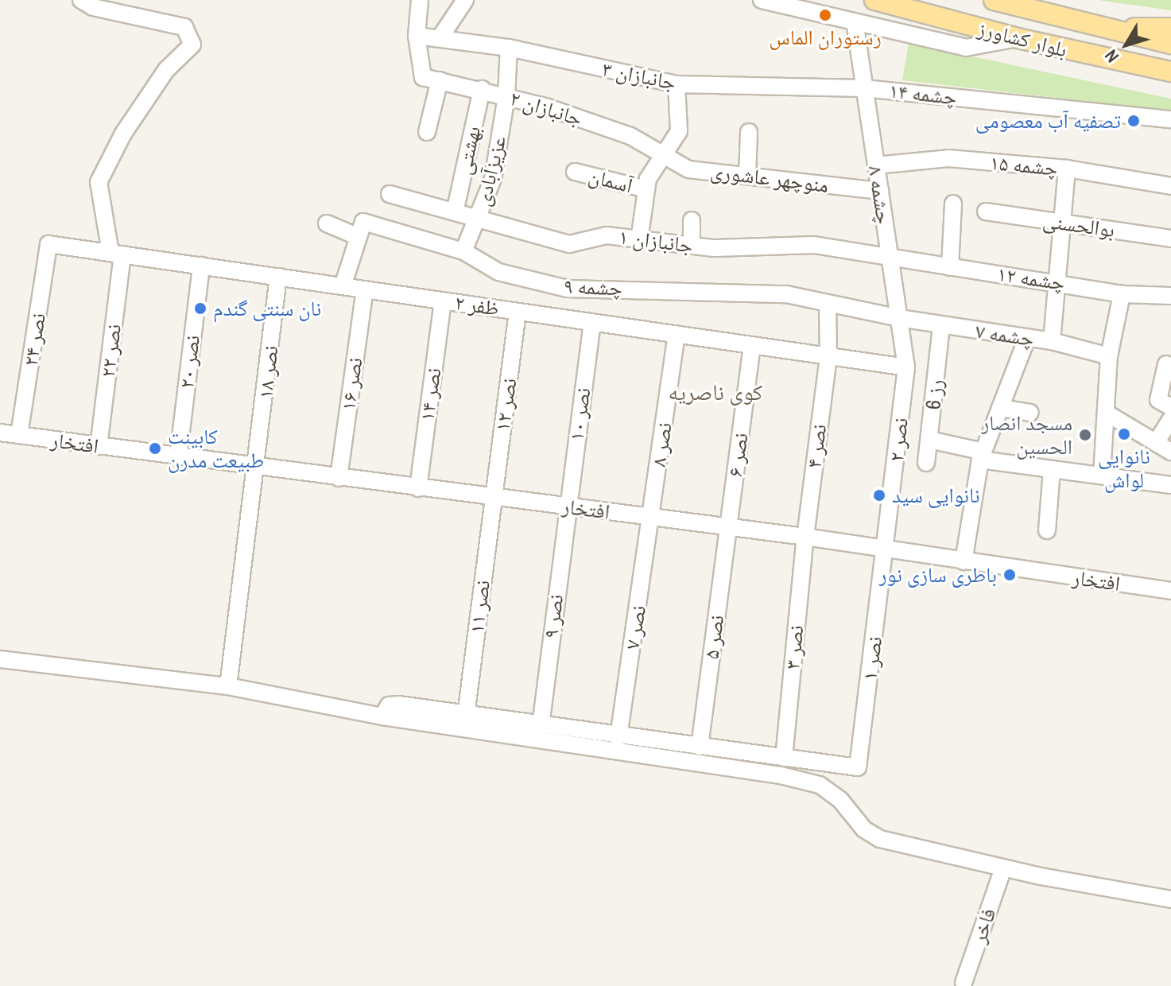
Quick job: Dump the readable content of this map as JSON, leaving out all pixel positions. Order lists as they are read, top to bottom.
{
  "streets": {
    "main road": ["بلوار کشاورز"],
    "street": [
      "جانبازان ۳",
      "چشمه ۱۴",
      "جانبازان ۲",
      "بهشتی",
      "چشمه ۱۵",
      "عزیزآبادی",
      "منوچهر عاشوری",
      "آسمان",
      "چشمه ۸",
      "بوالحسنی",
      "جانبازان ۱",
      "چشمه ۱۲",
      "چشمه ۹",
      "ظفر ۲",
      "چشمه ۷",
      "نصر ۲۴",
      "نصر ۲۲",
      "نصر ۲۰",
      "نصر ۱۸",
      "نصر ۱۶",
      "نصر ۱۴",
      "رز 6",
      "نصر ۱۲",
      "نصر ۱۰",
      "نصر ۲",
      "افتخار",
      "نصر ۸",
      "نصر ۴",
      "نصر ۶",
      "نصر ۱۱",
      "نصر ۹",
      "نصر ۷",
      "نصر ۵",
      "نصر ۳",
      "نصر ۱",
      "فاخر"
    ]
  },
  "crossings": [
    ["جانبازان ۳", "چشمه ۱۴"],
    ["جانبازان ۳", "جانبازان ۲"],
    ["جانبازان ۳", "عزیزآبادی"],
    ["جانبازان ۳", "چشمه ۸"],
    ["چشمه ۱۴", "چشمه ۸"],
    ["جانبازان ۲", "بهشتی"],
    ["جانبازان ۲", "عزیزآبادی"],
    ["جانبازان ۲", "منوچهر عاشوری"],
    ["بهشتی", "جانبازان ۱"],
    ["چشمه ۱۵", "چشمه ۸"],
    ["عزیزآبادی", "جانبازان ۱"],
    ["عزیزآبادی", "چشمه ۹"],
    ["منوچهر عاشوری", "چشمه ۸"],
    ["چشمه ۸", "جانبازان ۱"],
    ["چشمه ۸", "چشمه ۱۲"],
    ["چشمه ۸", "چشمه ۹"],
    ["چشمه ۸", "ظفر ۲"],
    ["چشمه ۸", "چشمه ۷"],
    ["چشمه ۸", "نصر ۲"],
    ["جانبازان ۱", "چشمه ۱۲"],
    ["چشمه ۹", "چشمه ۷"],
    ["چشمه ۹", "نصر ۴"],
    ["ظفر ۲", "نصر ۲۴"],
    ["ظفر ۲", "نصر ۲۲"],
    ["ظفر ۲", "نصر ۲۰"],
    ["ظفر ۲", "نصر ۱۸"],
    ["ظفر ۲", "نصر ۱۶"],
    ["ظفر ۲", "نصر ۱۴"],
    ["ظفر ۲", "نصر ۱۲"],
    ["ظفر ۲", "نصر ۱۰"],
    ["ظفر ۲", "نصر ۲"],
    ["ظفر ۲", "نصر ۸"],
    ["ظفر ۲", "نصر ۴"],
    ["ظفر ۲", "نصر ۶"],
    ["چشمه ۷", "رز 6"],
    ["نصر ۲۴", "افتخار"],
    ["نصر ۲۲", "افتخار"],
    ["نصر ۲۰", "افتخار"],
    ["نصر ۱۸", "افتخار"],
    ["نصر ۱۶", "افتخار"],
    ["نصر ۱۴", "افتخار"],
    ["نصر ۱۲", "افتخار"],
    ["نصر ۱۲", "نصر ۱۱"],
    ["نصر ۱۰", "افتخار"],
    ["نصر ۱۰", "نصر ۹"],
    ["نصر ۲", "افتخار"],
    ["نصر ۲", "نصر ۱"],
    ["افتخار", "نصر ۸"],
    ["افتخار", "نصر ۴"],
    ["افتخار", "نصر ۶"],
    ["افتخار", "نصر ۱۱"],
    ["افتخار", "نصر ۹"],
    ["افتخار", "نصر ۷"],
    ["افتخار", "نصر ۵"],
    ["افتخار", "نصر ۳"],
    ["افتخار", "نصر ۱"],
    ["نصر ۸", "نصر ۷"],
    ["نصر ۴", "نصر ۳"],
    ["نصر ۶", "نصر ۵"],
    ["نصر ۳", "نصر ۱"]
  ],
  "districts": ["کوی ناصریه"],
  "places": [
    "رستوران الماس",
    "تصفیه آب معصومی",
    "نان سنتی گندم",
    "نانوایی لواش",
    "مسجد انصار الحسین",
    "کابینت طبیعت مدرن",
    "نانوایی‌ سید",
    "باطری سازی نور"
  ],
  "north": "bottom left"
}
